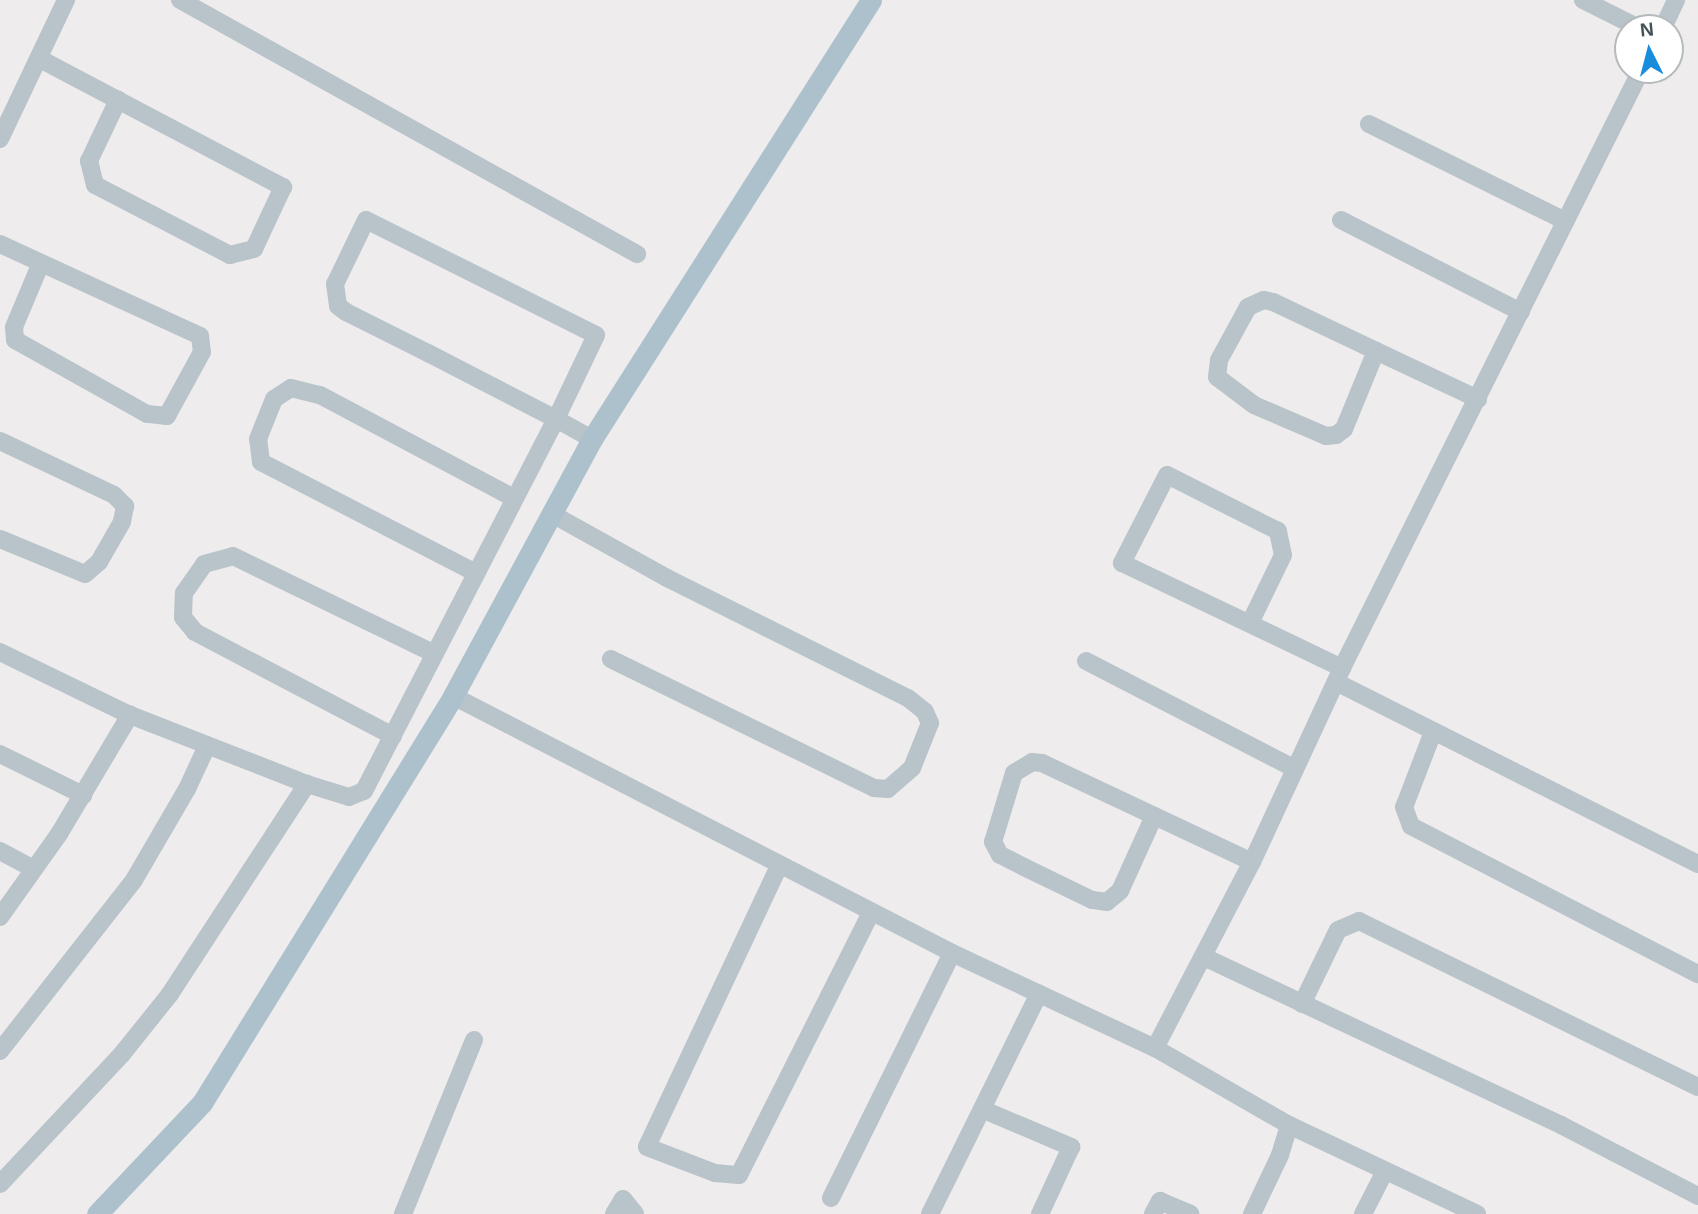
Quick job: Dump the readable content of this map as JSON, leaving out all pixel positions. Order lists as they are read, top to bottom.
{
  "north": "top"
}
